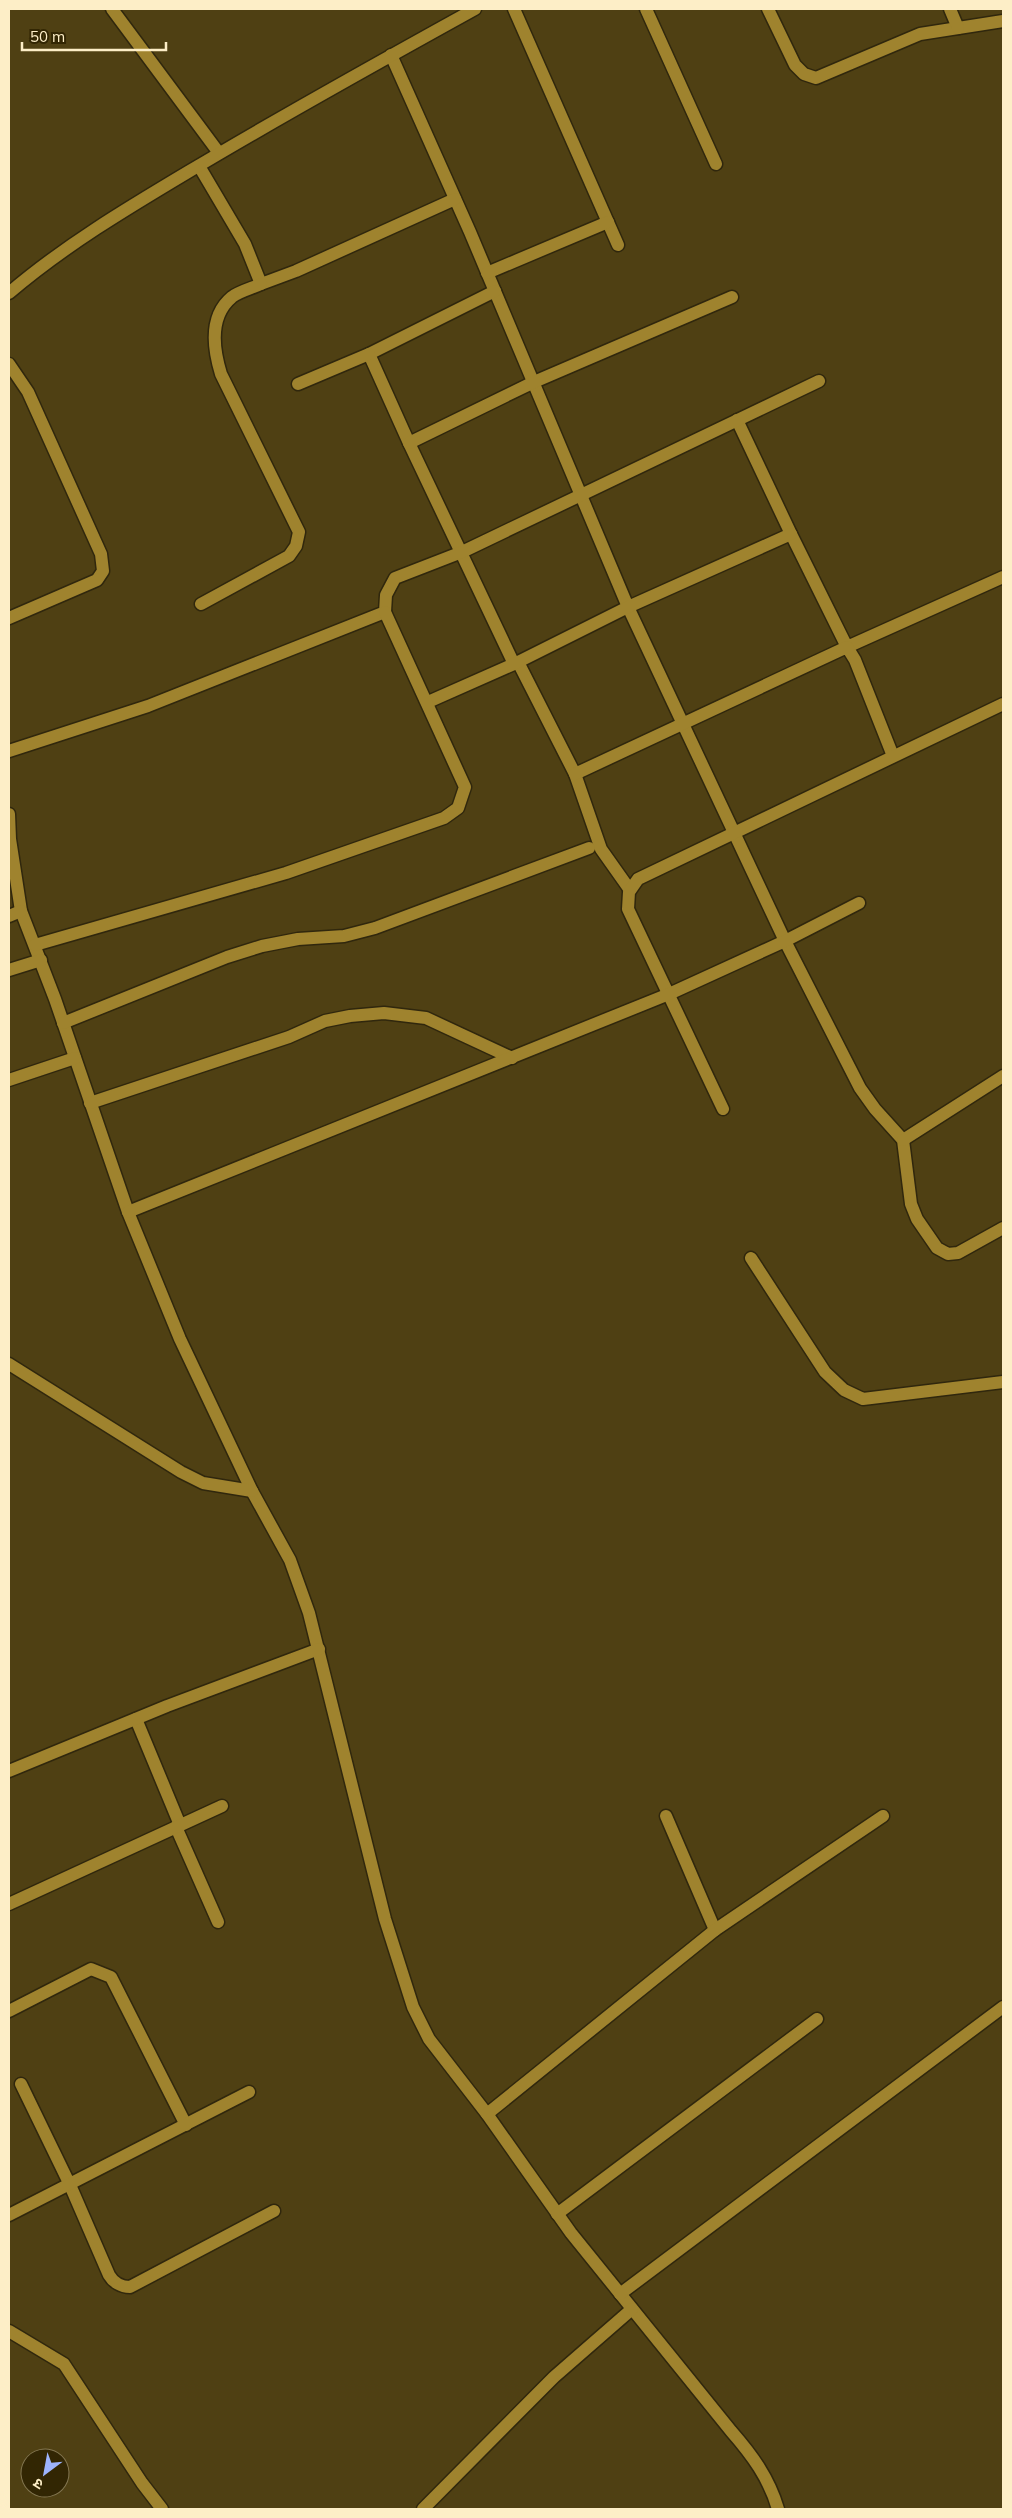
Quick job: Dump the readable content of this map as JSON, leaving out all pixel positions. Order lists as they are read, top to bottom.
{
  "scale_bar": "50 m",
  "north": "bottom left"
}
